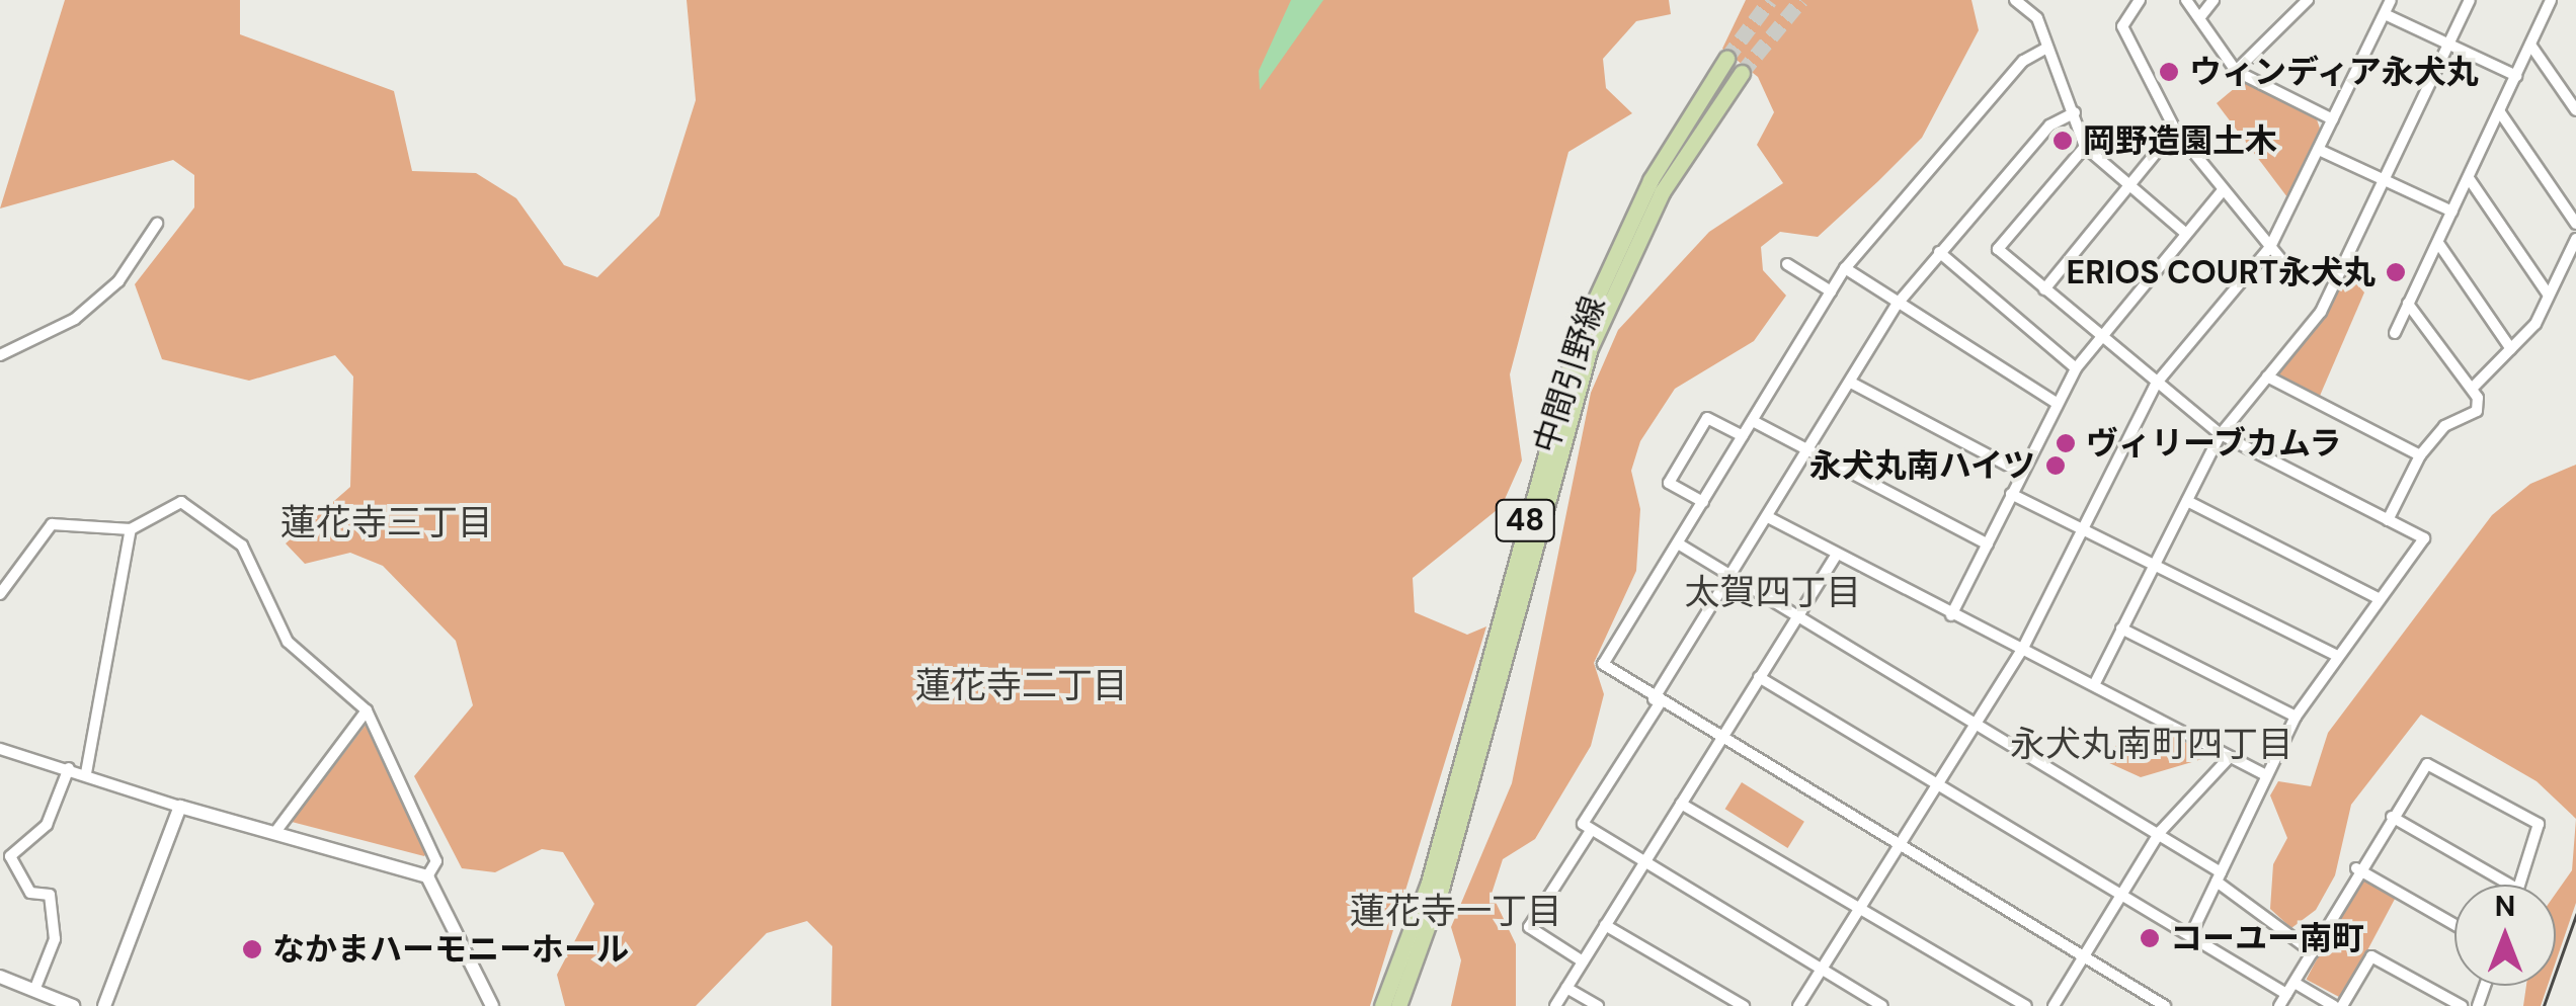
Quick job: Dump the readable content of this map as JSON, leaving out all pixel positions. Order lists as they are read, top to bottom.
{
  "streets": {
    "main road": ["中間引野線", "48"]
  },
  "districts": [
    "蓮花寺三丁目",
    "太賀四丁目",
    "蓮花寺二丁目",
    "永犬丸南町四丁目",
    "蓮花寺一丁目"
  ],
  "places": [
    "ウィンディア永犬丸",
    "岡野造園土木",
    "ERIOS COURT永犬丸",
    "ヴィリーブカムラ",
    "永犬丸南ハイツ",
    "コーユー南町",
    "なかまハーモニーホール"
  ],
  "north": "top"
}
